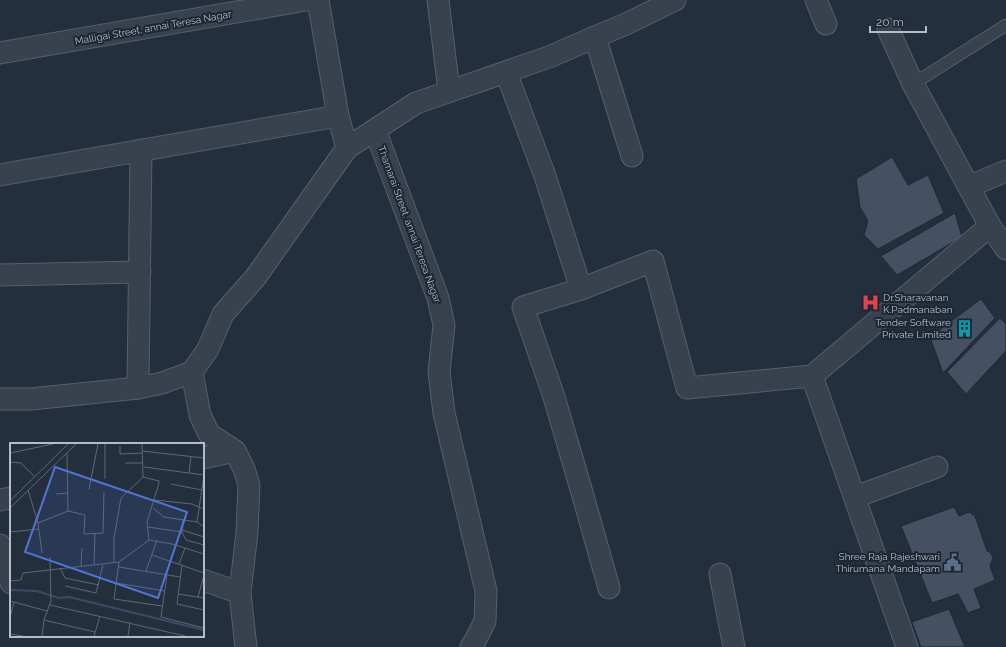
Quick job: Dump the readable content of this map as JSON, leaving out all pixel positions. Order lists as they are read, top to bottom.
{
  "streets": {
    "street": ["Malligai Street, annai Teresa Nagar", "Thamarai Street, annai Teresa Nagar"]
  },
  "places": {
    "hospital": ["Dr.Sharavanan K.Padmanaban"],
    "building": ["Tender Software Private Limited"],
    "public building": ["Shree Raja Rajeshwari Thirumana Mandapam"]
  },
  "scale_bar": "20 m"
}
